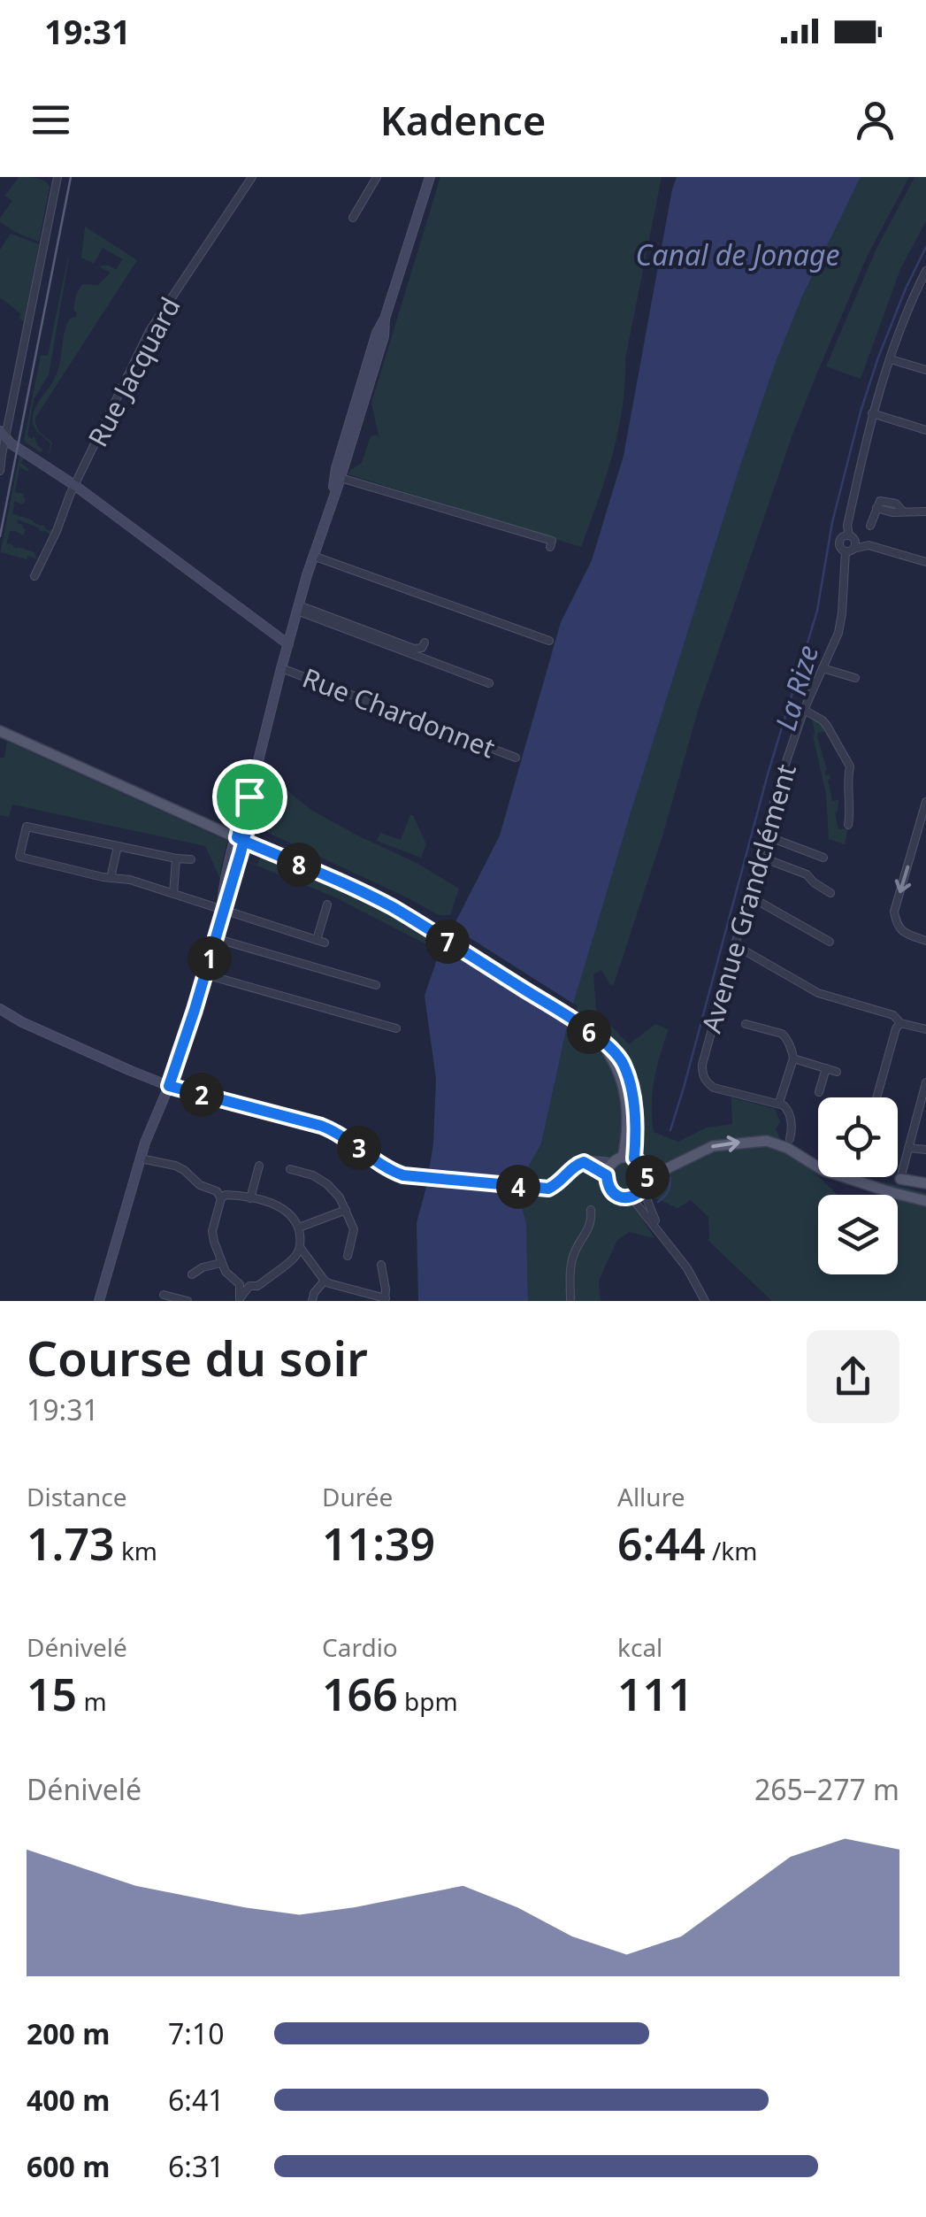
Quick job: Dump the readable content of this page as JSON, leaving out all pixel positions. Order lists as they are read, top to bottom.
{
  "streets": {
    "street": ["Rue Jacquard", "Rue Chardonnet", "Avenue Grandclément"]
  },
  "water": ["Canal de Jonage", "La Rize"],
  "page": {
    "status": "19:31",
    "header": "Kadence",
    "pins": [
      "8",
      "7",
      "1",
      "6",
      "2",
      "3",
      "5",
      "4"
    ],
    "heading": ["Course du soir", "19:31"],
    "stats": [
      ["Distance", "1.73 km"],
      ["Durée", "11:39"],
      ["Allure", "6:44 /km"],
      ["Dénivelé", "15 m"],
      ["Cardio", "166 bpm"],
      ["kcal", "111"]
    ],
    "chart": ["Dénivelé", "265–277 m"],
    "list": [
      {
        "name": "200 m",
        "note": "7:10"
      },
      {
        "name": "400 m",
        "note": "6:41"
      },
      {
        "name": "600 m",
        "note": "6:31"
      }
    ]
  }
}
